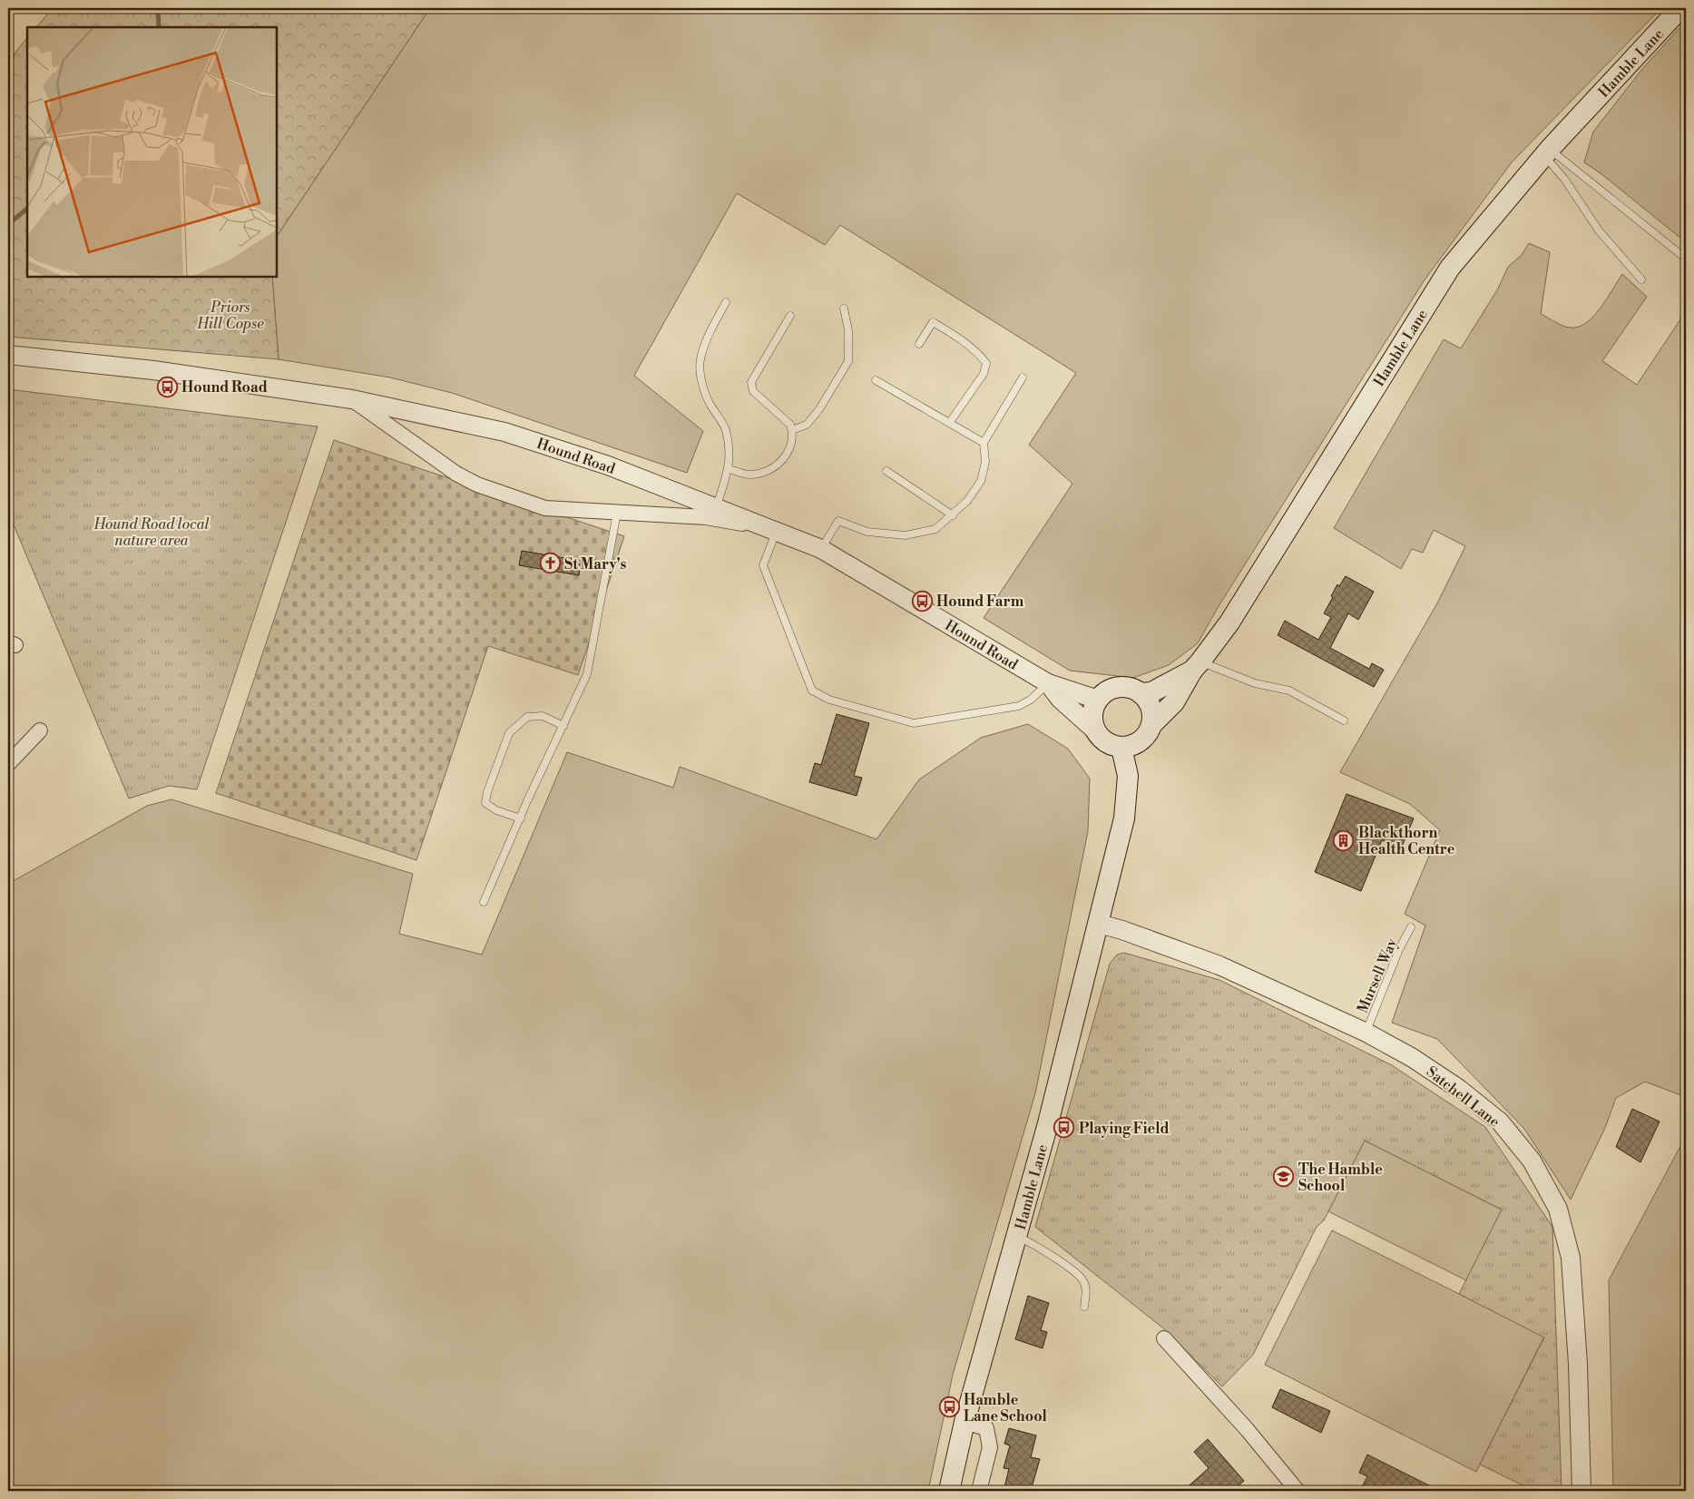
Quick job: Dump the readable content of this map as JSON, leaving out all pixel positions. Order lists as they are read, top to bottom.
{
  "streets": {
    "main road": ["Hamble Lane"],
    "street": ["Hound Road", "Satchell Lane"],
    "lane": ["Mursell Way"]
  },
  "crossings": [
    ["Hamble Lane", "Hound Road"],
    ["Hamble Lane", "Satchell Lane"],
    ["Mursell Way", "Satchell Lane"]
  ],
  "parks": ["Priors Hill Copse", "Hound Road local nature area"],
  "places": {
    "bus stop": [
      "Hound Road",
      "Hound Farm",
      "Playing Field",
      "Hamble Lane School"
    ],
    "church": ["St Mary's"],
    "building": ["Blackthorn Health Centre"],
    "school or university": ["The Hamble School"]
  }
}
